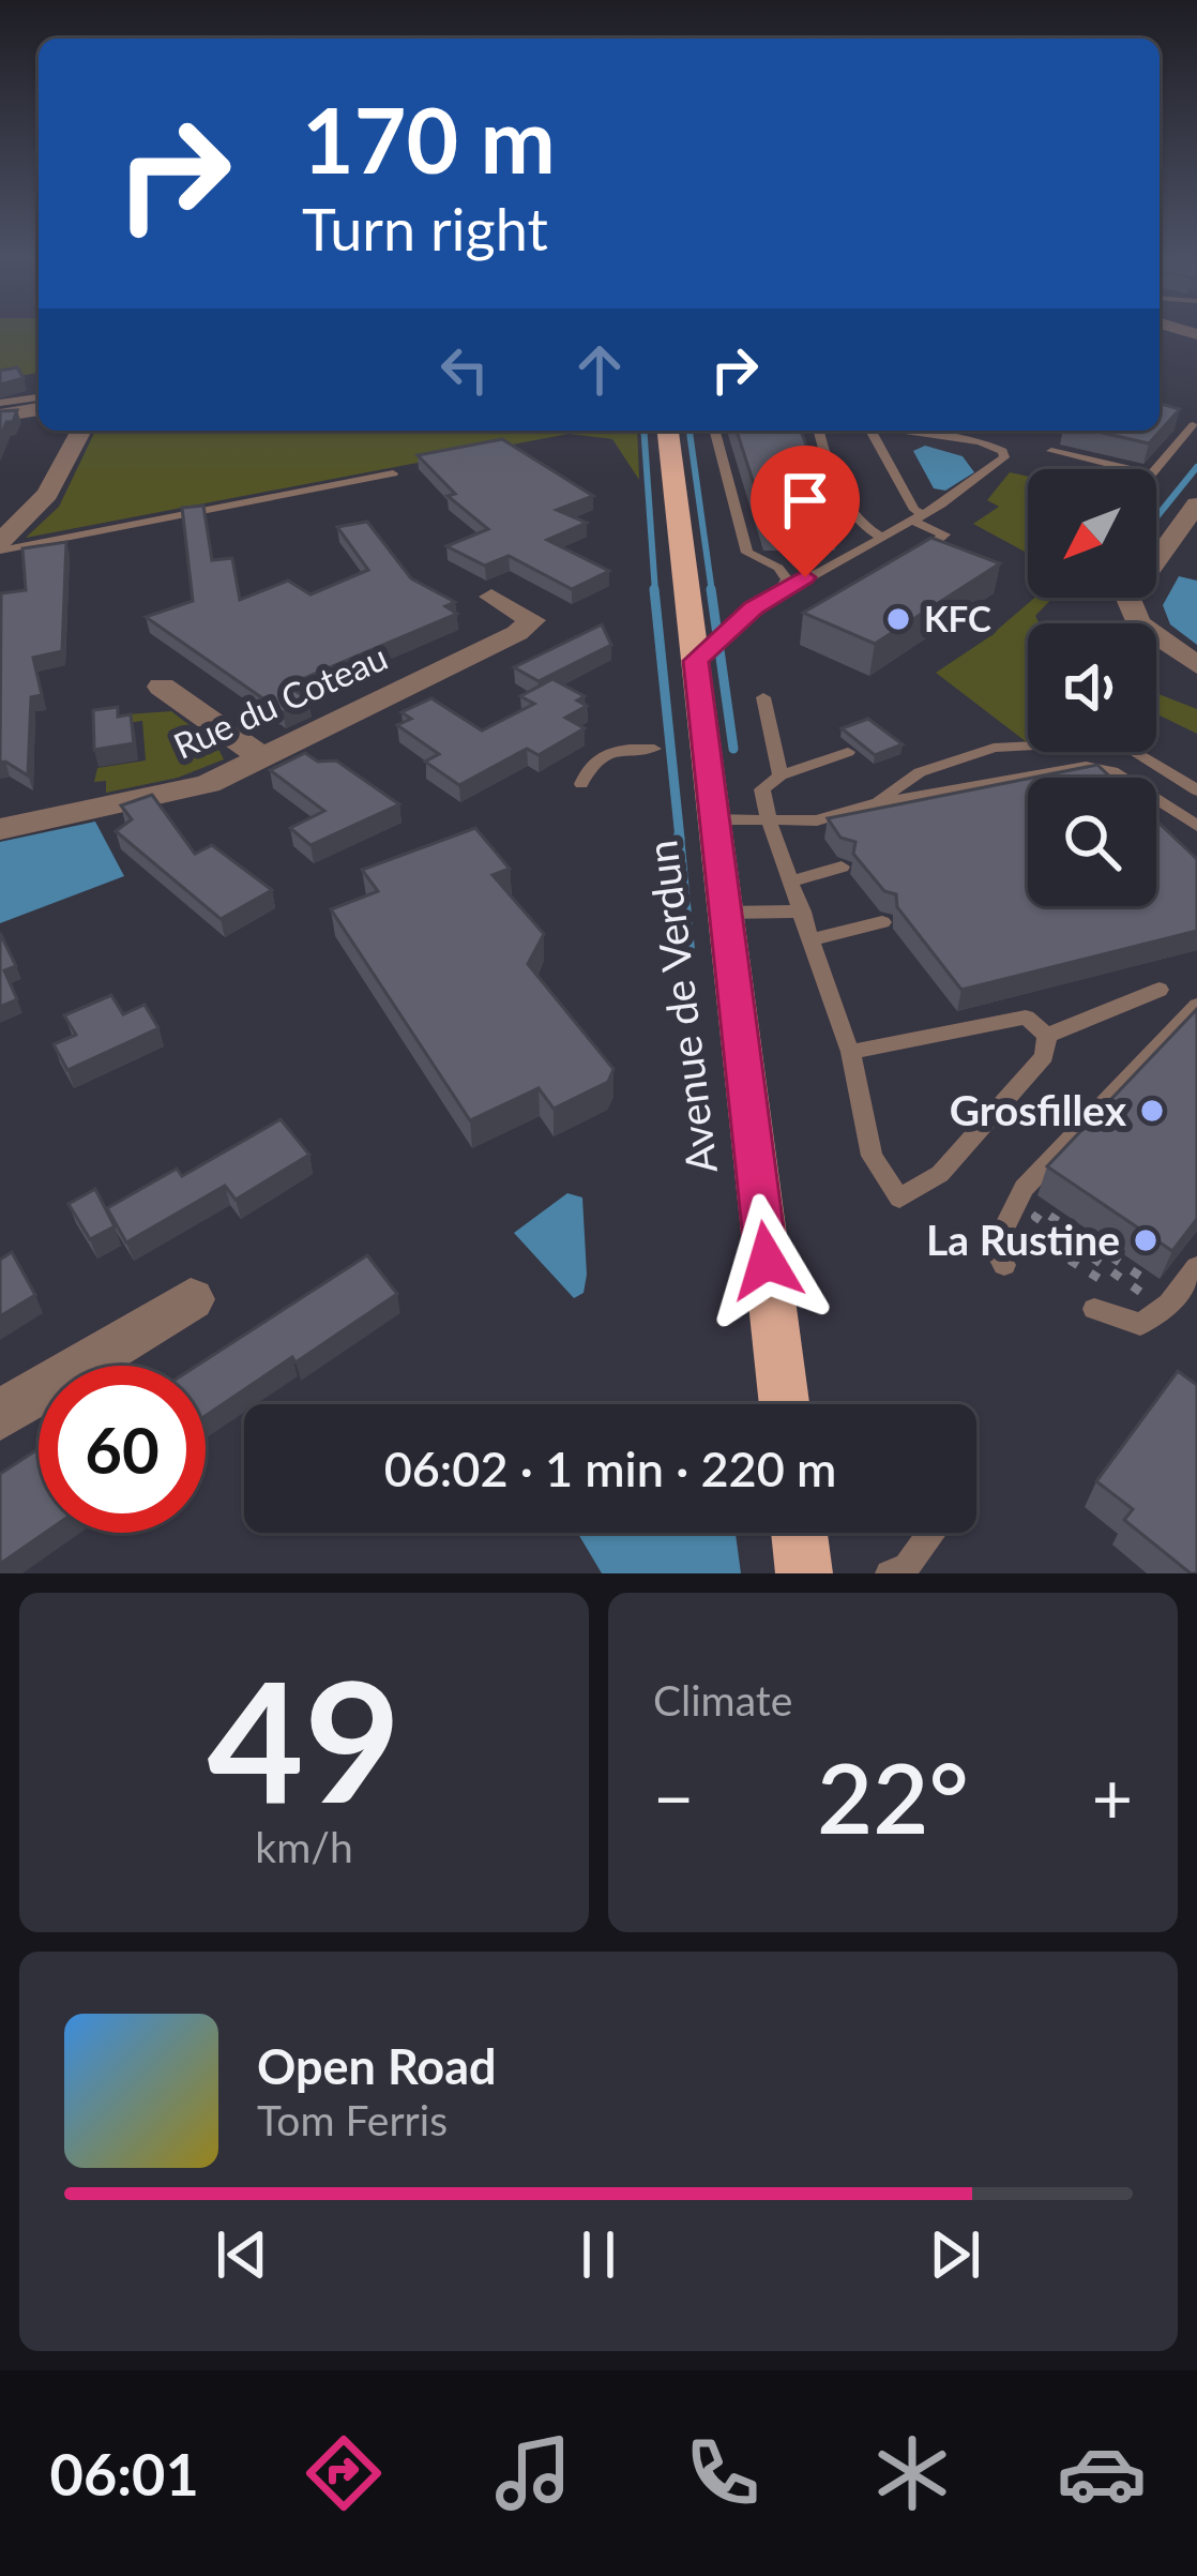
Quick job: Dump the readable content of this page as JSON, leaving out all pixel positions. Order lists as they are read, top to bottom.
{
  "streets": {
    "main road": ["Avenue de Verdun"],
    "street": ["Rue du Coteau"]
  },
  "places": ["KFC", "Grosfillex", "La Rustine"],
  "north": "bottom left",
  "page": {
    "turn": ["170 m", "Turn right"],
    "limit": "60",
    "trip": "06:02 · 1 min · 220 m",
    "tile": [
      ["49", "km/h"],
      "Climate"
    ],
    "heat": ["−", "22°", "+"],
    "song": ["Open Road", "Tom Ferris"],
    "tabs": "06:01"
  }
}
